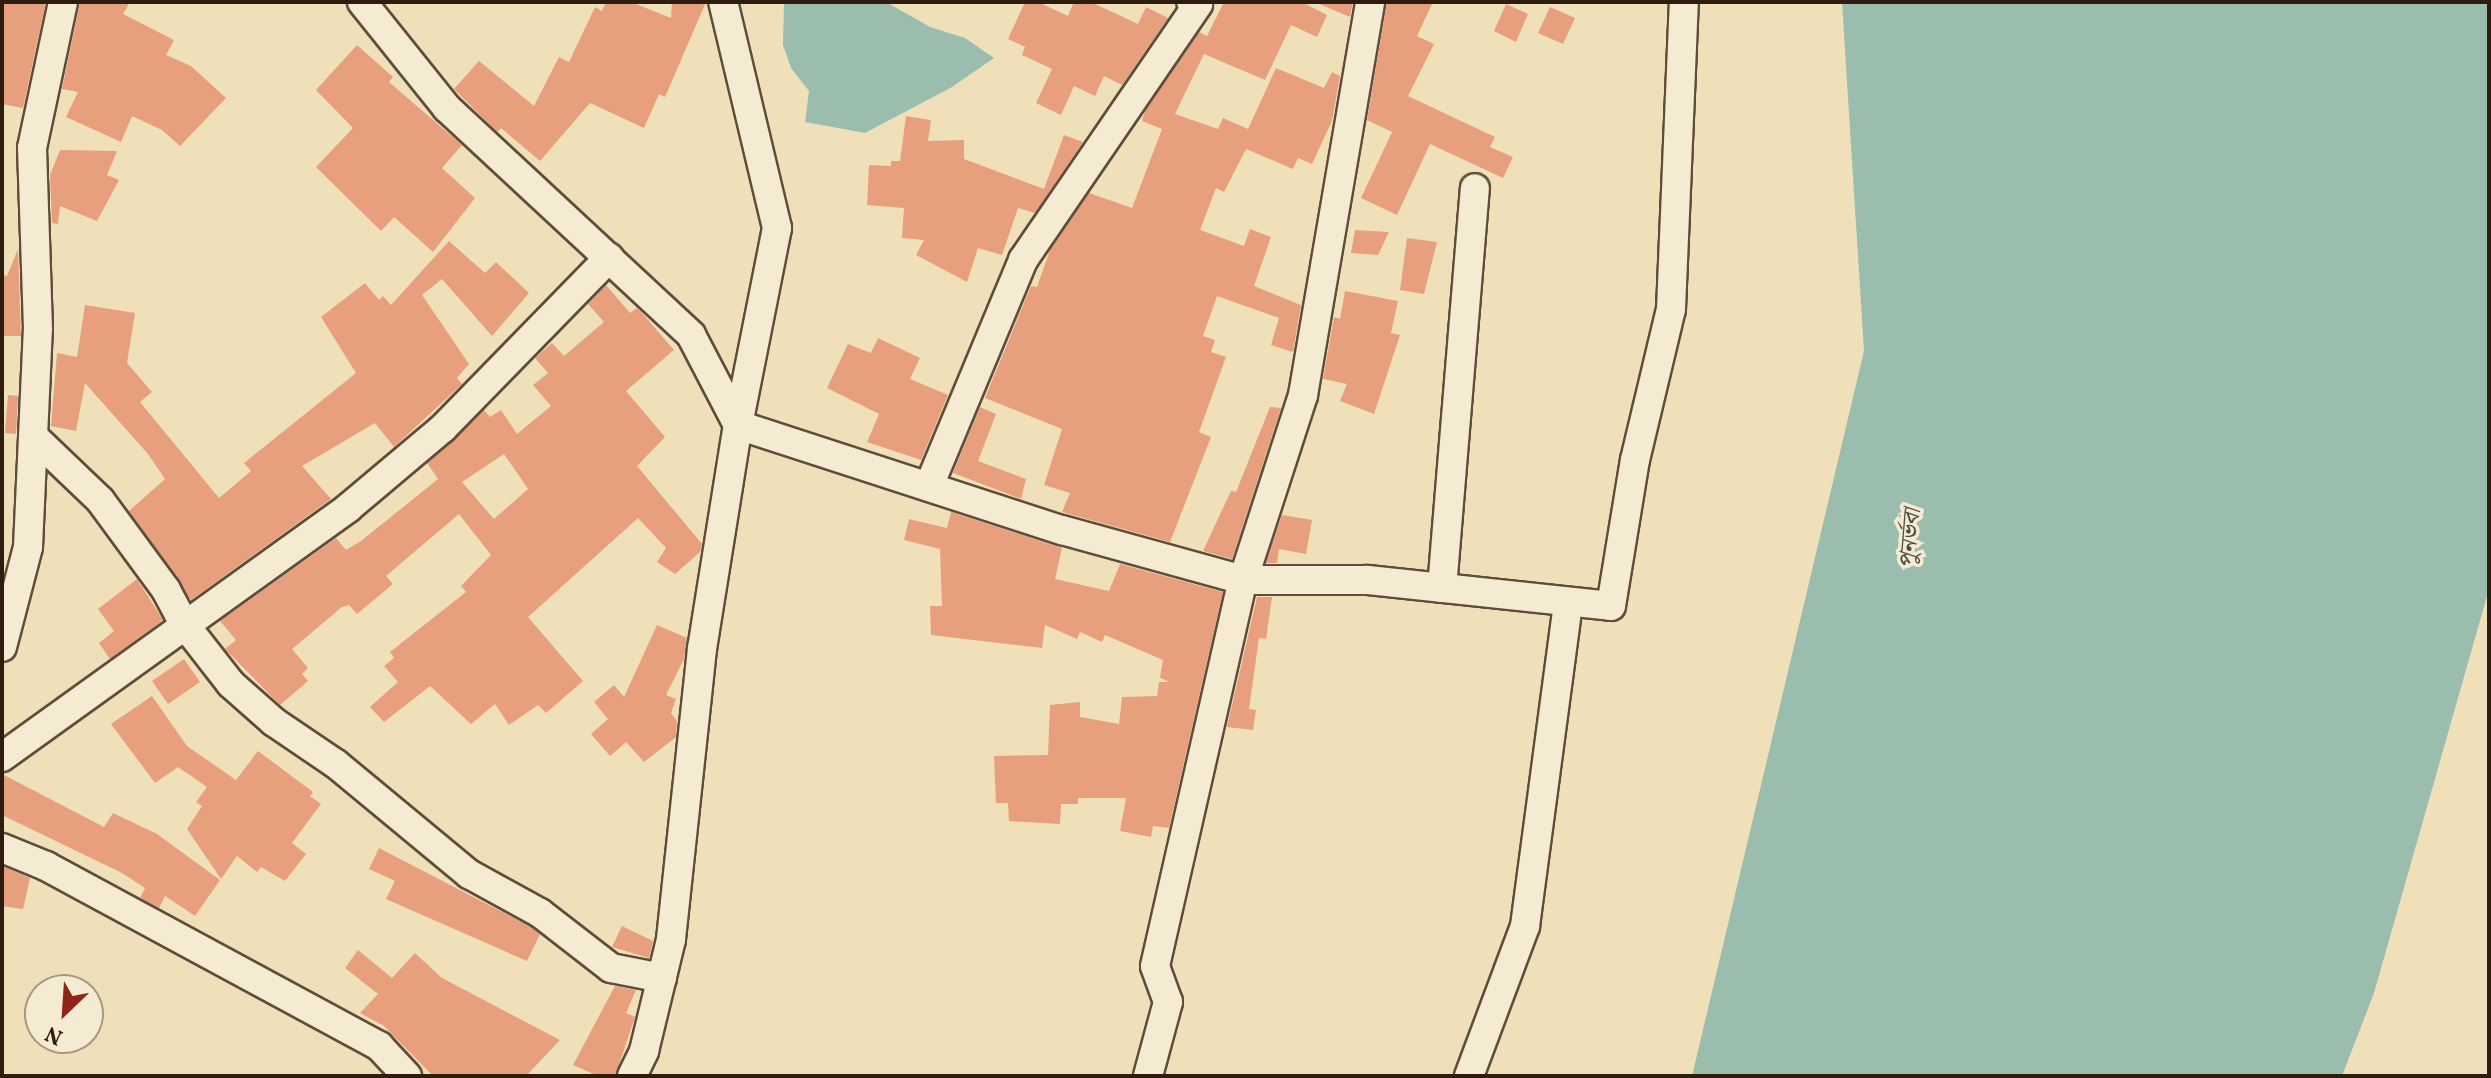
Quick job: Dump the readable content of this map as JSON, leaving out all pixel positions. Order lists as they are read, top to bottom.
{
  "water": ["পুনর্ভবা"],
  "north": "bottom left"
}
